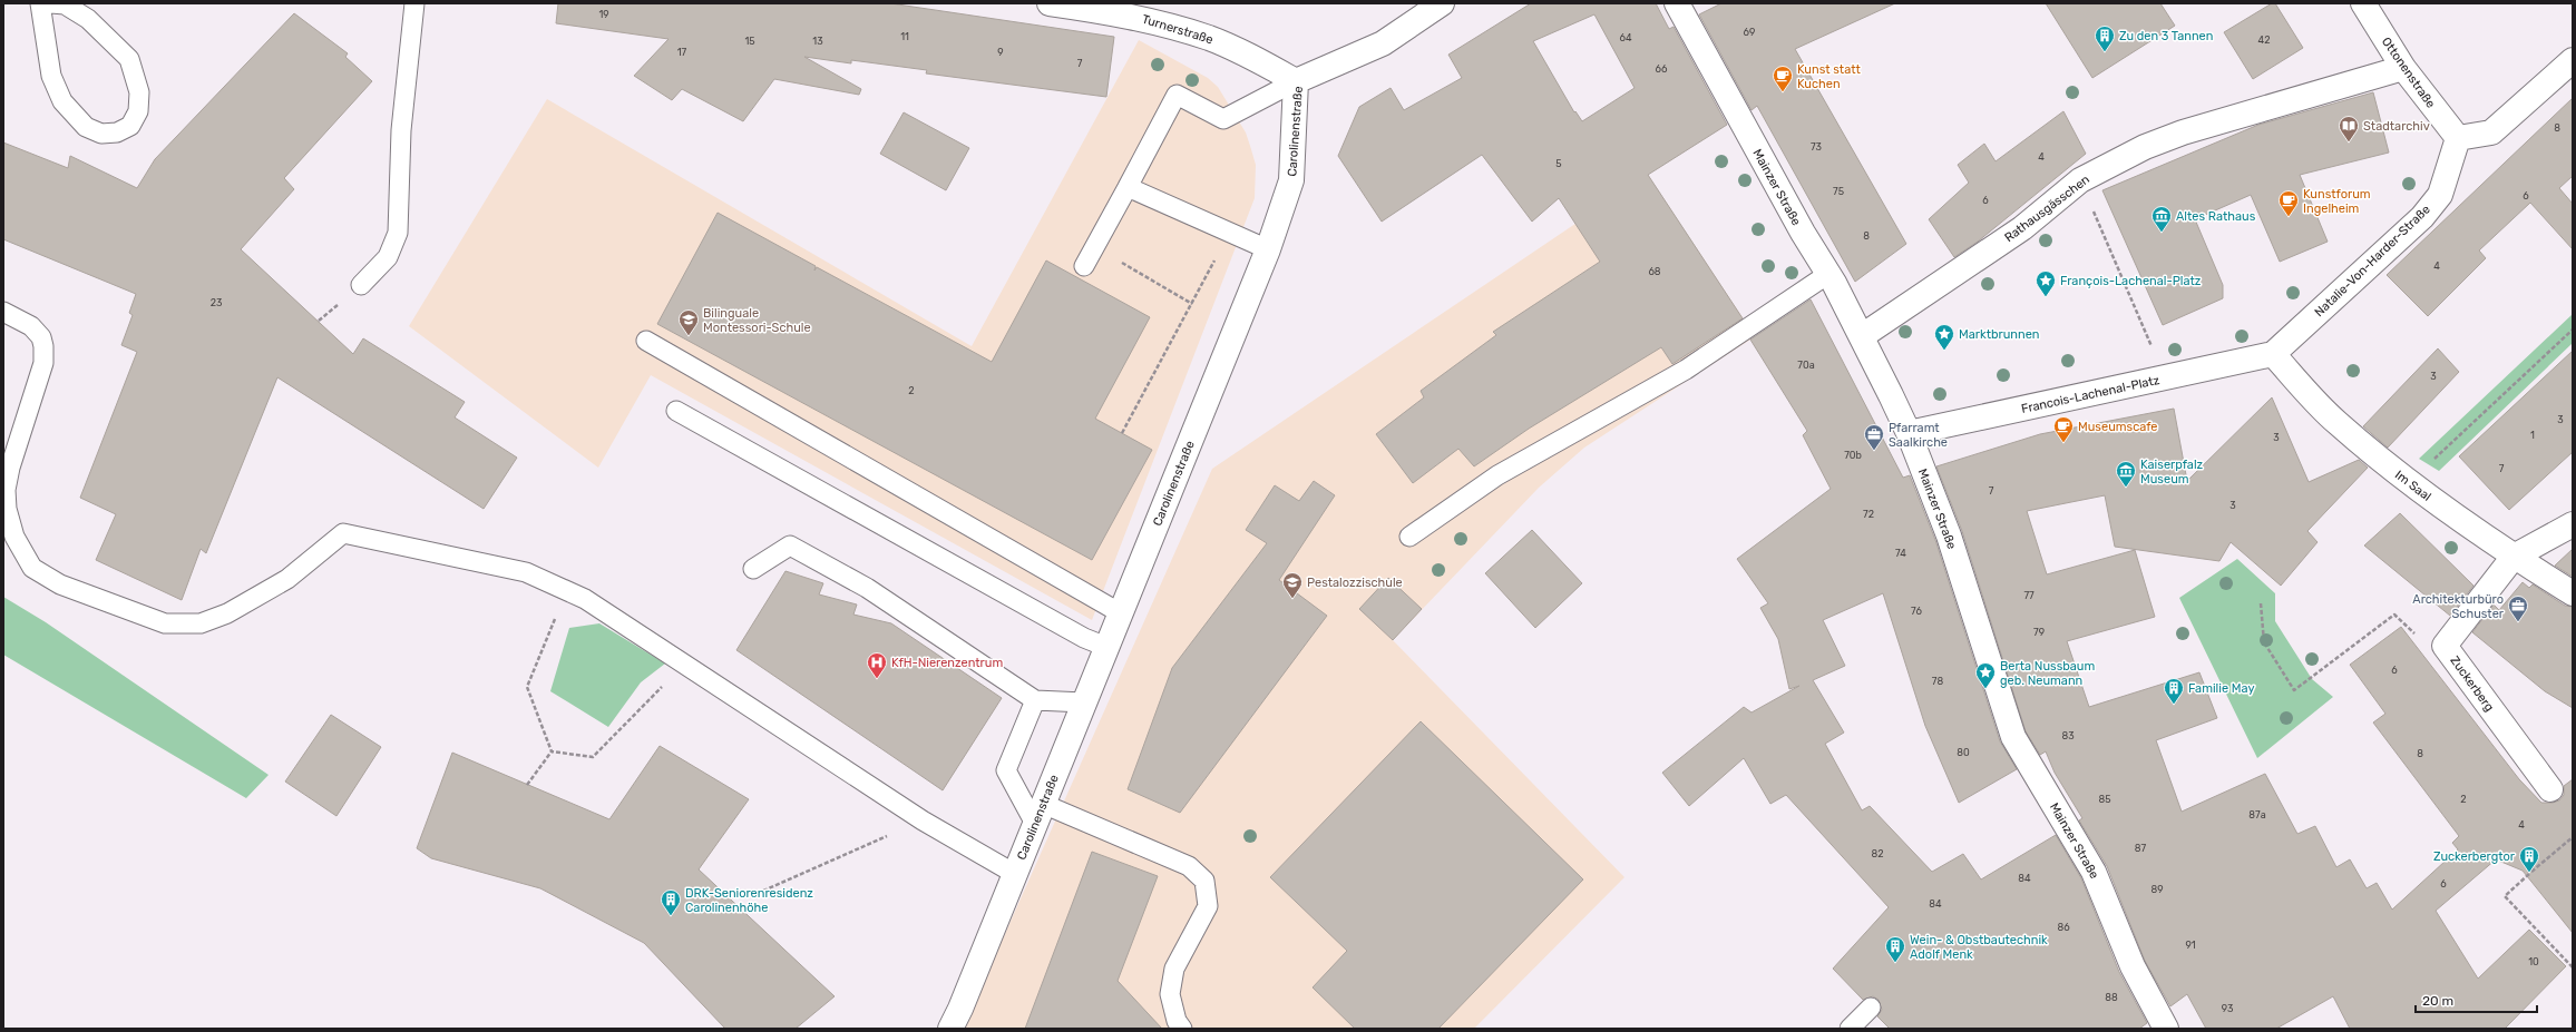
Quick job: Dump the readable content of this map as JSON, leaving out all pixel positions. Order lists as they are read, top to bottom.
{
  "streets": {
    "street": [
      "Turnerstraße",
      "Ottonenstraße",
      "Carolinenstraße",
      "Mainzer Straße",
      "Rathausgässchen",
      "Natalie-Von-Harder-Straße",
      "Francois-Lachenal-Platz",
      "Im Saal",
      "Zuckerberg"
    ]
  },
  "crossings": [
    ["Turnerstraße", "Carolinenstraße"],
    ["Ottonenstraße", "Rathausgässchen"],
    ["Ottonenstraße", "Natalie-Von-Harder-Straße"],
    ["Mainzer Straße", "Rathausgässchen"],
    ["Mainzer Straße", "Francois-Lachenal-Platz"],
    ["Natalie-Von-Harder-Straße", "Francois-Lachenal-Platz"],
    ["Natalie-Von-Harder-Straße", "Im Saal"],
    ["Francois-Lachenal-Platz", "Im Saal"],
    ["Im Saal", "Zuckerberg"]
  ],
  "places": {
    "building": [
      "Zu den 3 Tannen",
      "Familie May",
      "Zuckerbergtor",
      "DRK-Seniorenresidenz Carolinenhöhe",
      "Wein- & Obstbautechnik Adolf Menk"
    ],
    "cafe": ["Kunst statt Kuchen", "Kunstforum Ingelheim", "Museumscafe"],
    "library": ["Stadtarchiv"],
    "museum": ["Altes Rathaus", "Kaiserpfalz Museum"],
    "place": ["François-Lachenal-Platz", "Marktbrunnen", "Berta Nussbaum geb. Neumann"],
    "school or university": ["Bilinguale Montessori-Schule", "Pestalozzischule"],
    "office": ["Pfarramt Saalkirche", "Architekturbüro Schuster"],
    "hospital": ["KfH-Nierenzentrum"]
  },
  "house_numbers": [
    "19",
    "69",
    "11",
    "64",
    "42",
    "15",
    "13",
    "17",
    "9",
    "7",
    "66",
    "8",
    "73",
    "4",
    "5",
    "75",
    "6",
    "6",
    "8",
    "4",
    "68",
    "23",
    "70a",
    "3",
    "2",
    "3",
    "1",
    "3",
    "70b",
    "7",
    "7",
    "3",
    "72",
    "74",
    "77",
    "76",
    "79",
    "6",
    "78",
    "83",
    "80",
    "8",
    "85",
    "2",
    "87a",
    "4",
    "87",
    "82",
    "84",
    "6",
    "89",
    "84",
    "86",
    "91",
    "10",
    "88",
    "93"
  ],
  "scale_bar": "20 m"
}
